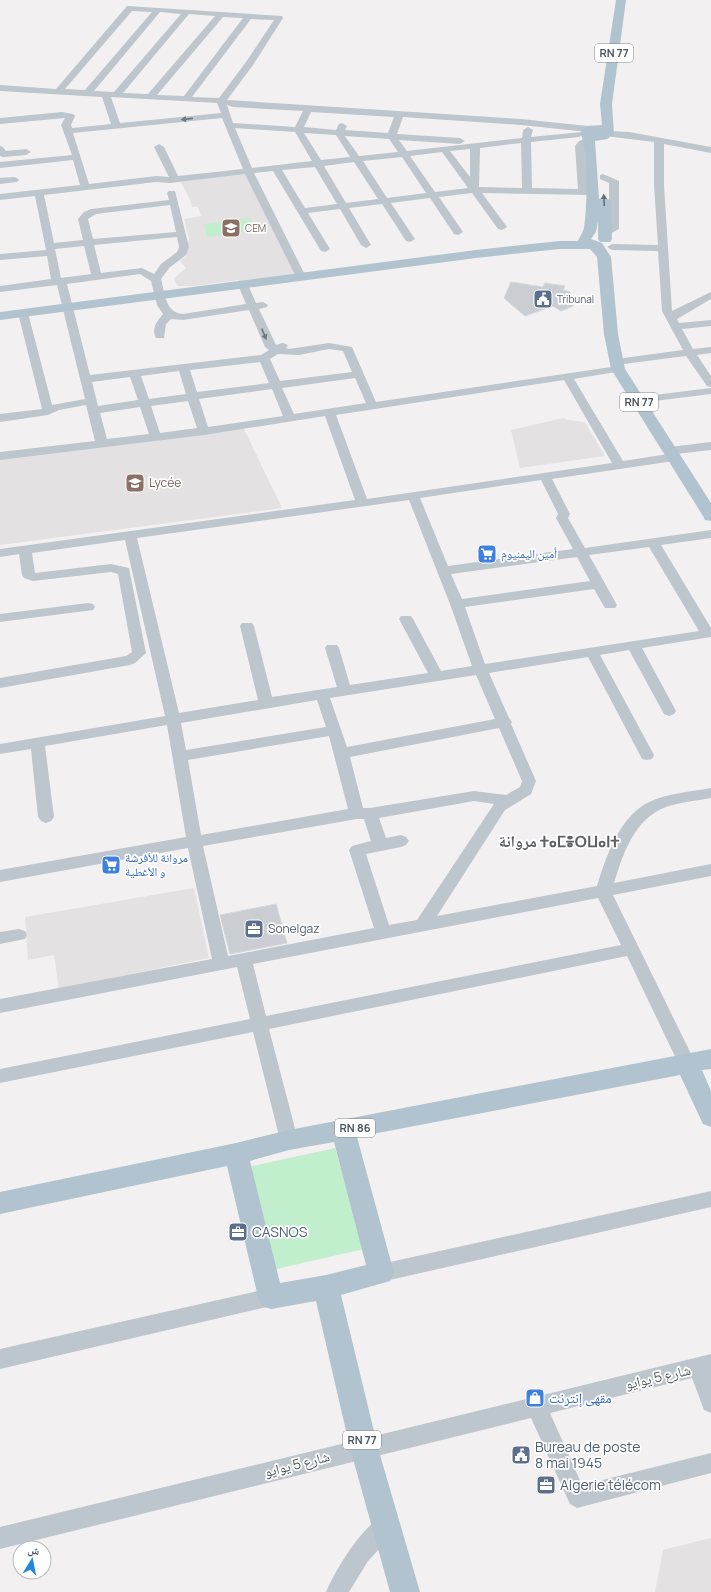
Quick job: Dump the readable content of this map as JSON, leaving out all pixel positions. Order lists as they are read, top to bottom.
{
  "streets": {
    "main road": ["RN 77", "RN 86"],
    "street": ["شارع 5 يوايو"]
  },
  "crossings": [
    ["RN 77", "شارع 5 يوايو"]
  ],
  "districts": ["مروانة ⵜⴰⵎⴻⵔⵡⴰⵏⵜ"],
  "places": {
    "school or university": ["CEM", "Lycée"],
    "public building": ["Tribunal", "Bureau de poste 8 mai 1945"],
    "supermarket": ["أمين اليمنيوم", "مروانة للأفرشة و الأغطية"],
    "office": ["Sonelgaz", "CASNOS", "Algerie télécom"],
    "shop": ["مقهى إنترنت"]
  },
  "north": "top"
}
